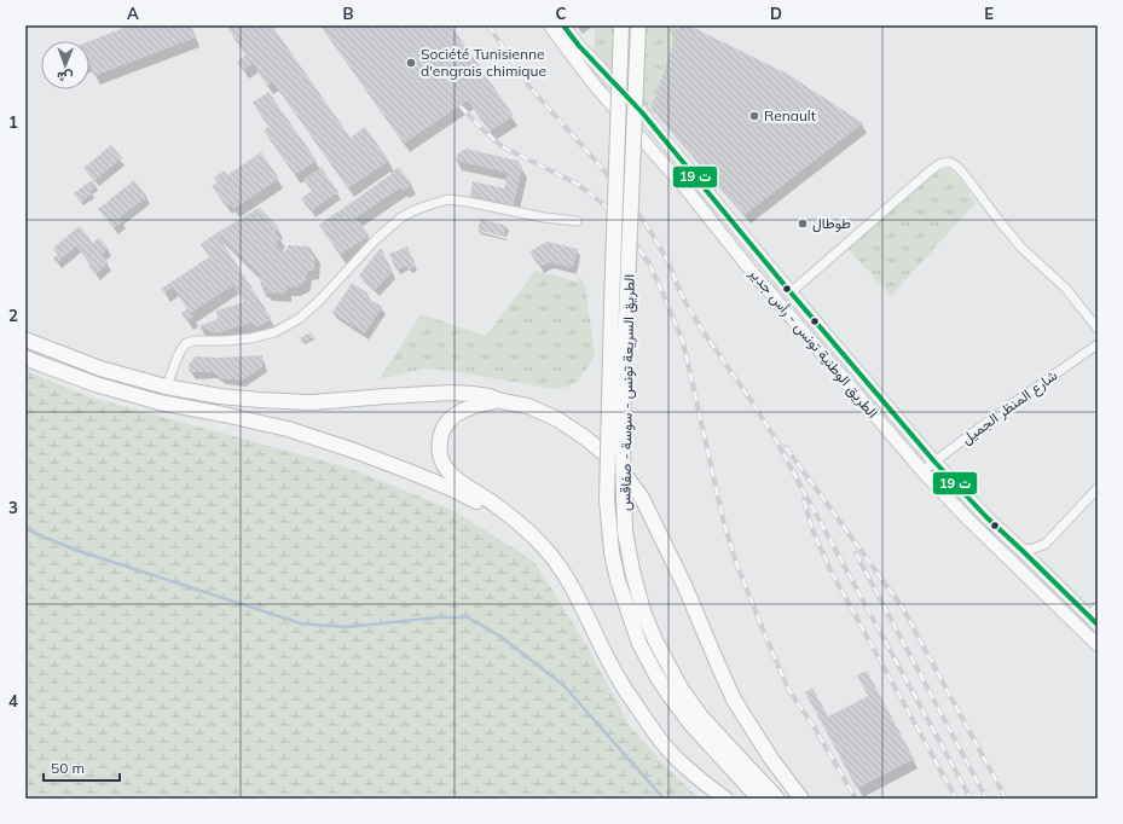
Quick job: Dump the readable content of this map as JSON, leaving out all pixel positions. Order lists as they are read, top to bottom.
{
  "streets": {
    "highway": ["الطريق السريعة تونس - سوسة - صفاقس"],
    "main road": ["الطريق الوطنية تونس - رأس جدير"],
    "street": ["شارع المنظر الجميل"]
  },
  "crossings": [
    ["الطريق الوطنية تونس - رأس جدير", "شارع المنظر الجميل"]
  ],
  "places": ["Société Tunisienne d'engrais chimique", "Renault", "طوطال"],
  "scale_bar": "50 m",
  "north": "bottom",
  "grid": {
    "columns": [
      "A",
      "B",
      "C",
      "D",
      "E"
    ],
    "rows": [
      "1",
      "2",
      "3",
      "4"
    ]
  }
}
